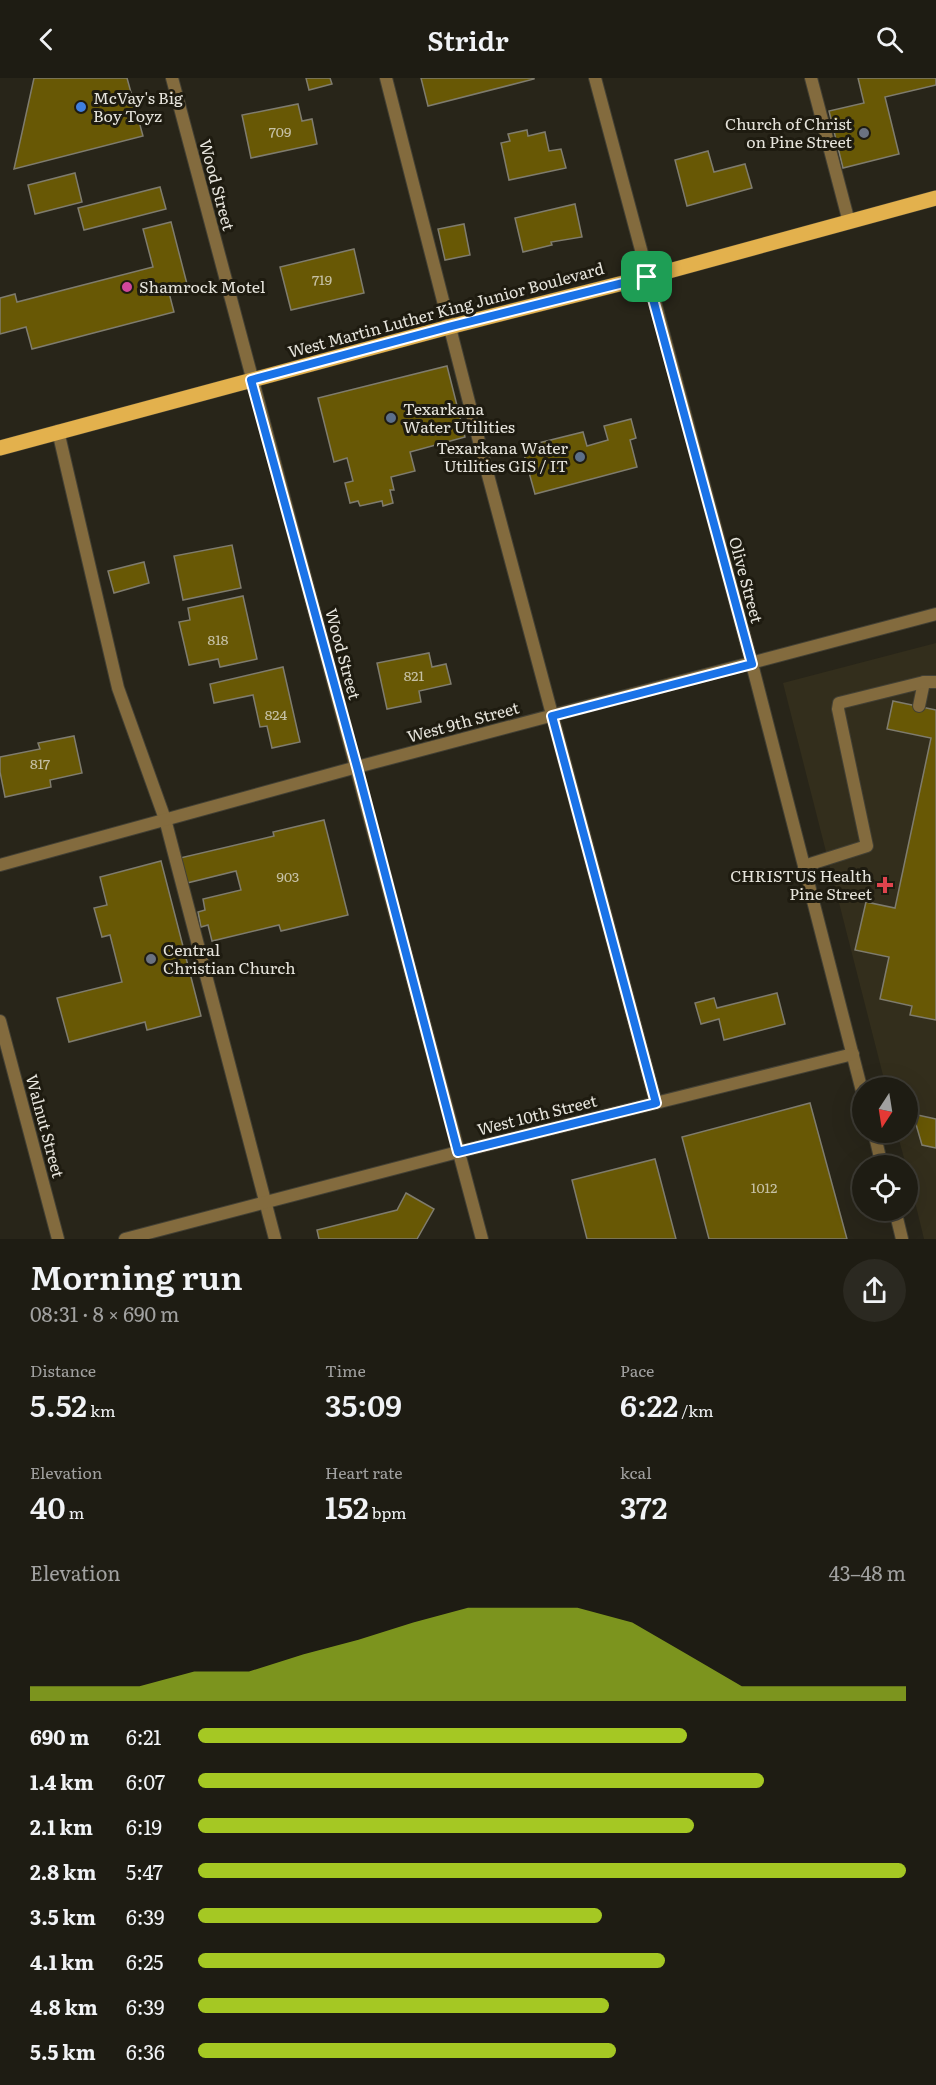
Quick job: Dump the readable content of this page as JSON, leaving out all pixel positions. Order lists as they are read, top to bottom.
{
  "streets": {
    "main road": ["West Martin Luther King Junior Boulevard"],
    "street": [
      "Wood Street",
      "Olive Street",
      "West 9th Street",
      "West 10th Street",
      "Walnut Street"
    ]
  },
  "crossings": [
    ["Wood Street", "West Martin Luther King Junior Boulevard"],
    ["Wood Street", "West 9th Street"],
    ["Wood Street", "West 10th Street"],
    ["West Martin Luther King Junior Boulevard", "Olive Street"],
    ["Olive Street", "West 9th Street"],
    ["Olive Street", "West 10th Street"]
  ],
  "places": {
    "other": [
      "McVay's Big Boy Toyz",
      "Church of Christ on Pine Street",
      "Shamrock Motel",
      "Texarkana Water Utilities",
      "Texarkana Water Utilities GIS / IT",
      "Central Christian Church"
    ],
    "health": ["CHRISTUS Health Pine Street"]
  },
  "house_numbers": [
    "709",
    "719",
    "818",
    "821",
    "824",
    "817",
    "903",
    "1012"
  ],
  "north": "bottom",
  "page": {
    "header": "Stridr",
    "heading": ["Morning run", "08:31 · 8 × 690 m"],
    "stats": [
      ["Distance", "5.52 km"],
      ["Time", "35:09"],
      ["Pace", "6:22 /km"],
      ["Elevation", "40 m"],
      ["Heart rate", "152 bpm"],
      ["kcal", "372"]
    ],
    "chart": ["Elevation", "43–48 m"],
    "list": [
      {
        "name": "690 m",
        "note": "6:21"
      },
      {
        "name": "1.4 km",
        "note": "6:07"
      },
      {
        "name": "2.1 km",
        "note": "6:19"
      },
      {
        "name": "2.8 km",
        "note": "5:47"
      },
      {
        "name": "3.5 km",
        "note": "6:39"
      },
      {
        "name": "4.1 km",
        "note": "6:25"
      },
      {
        "name": "4.8 km",
        "note": "6:39"
      },
      {
        "name": "5.5 km",
        "note": "6:36"
      }
    ]
  }
}
